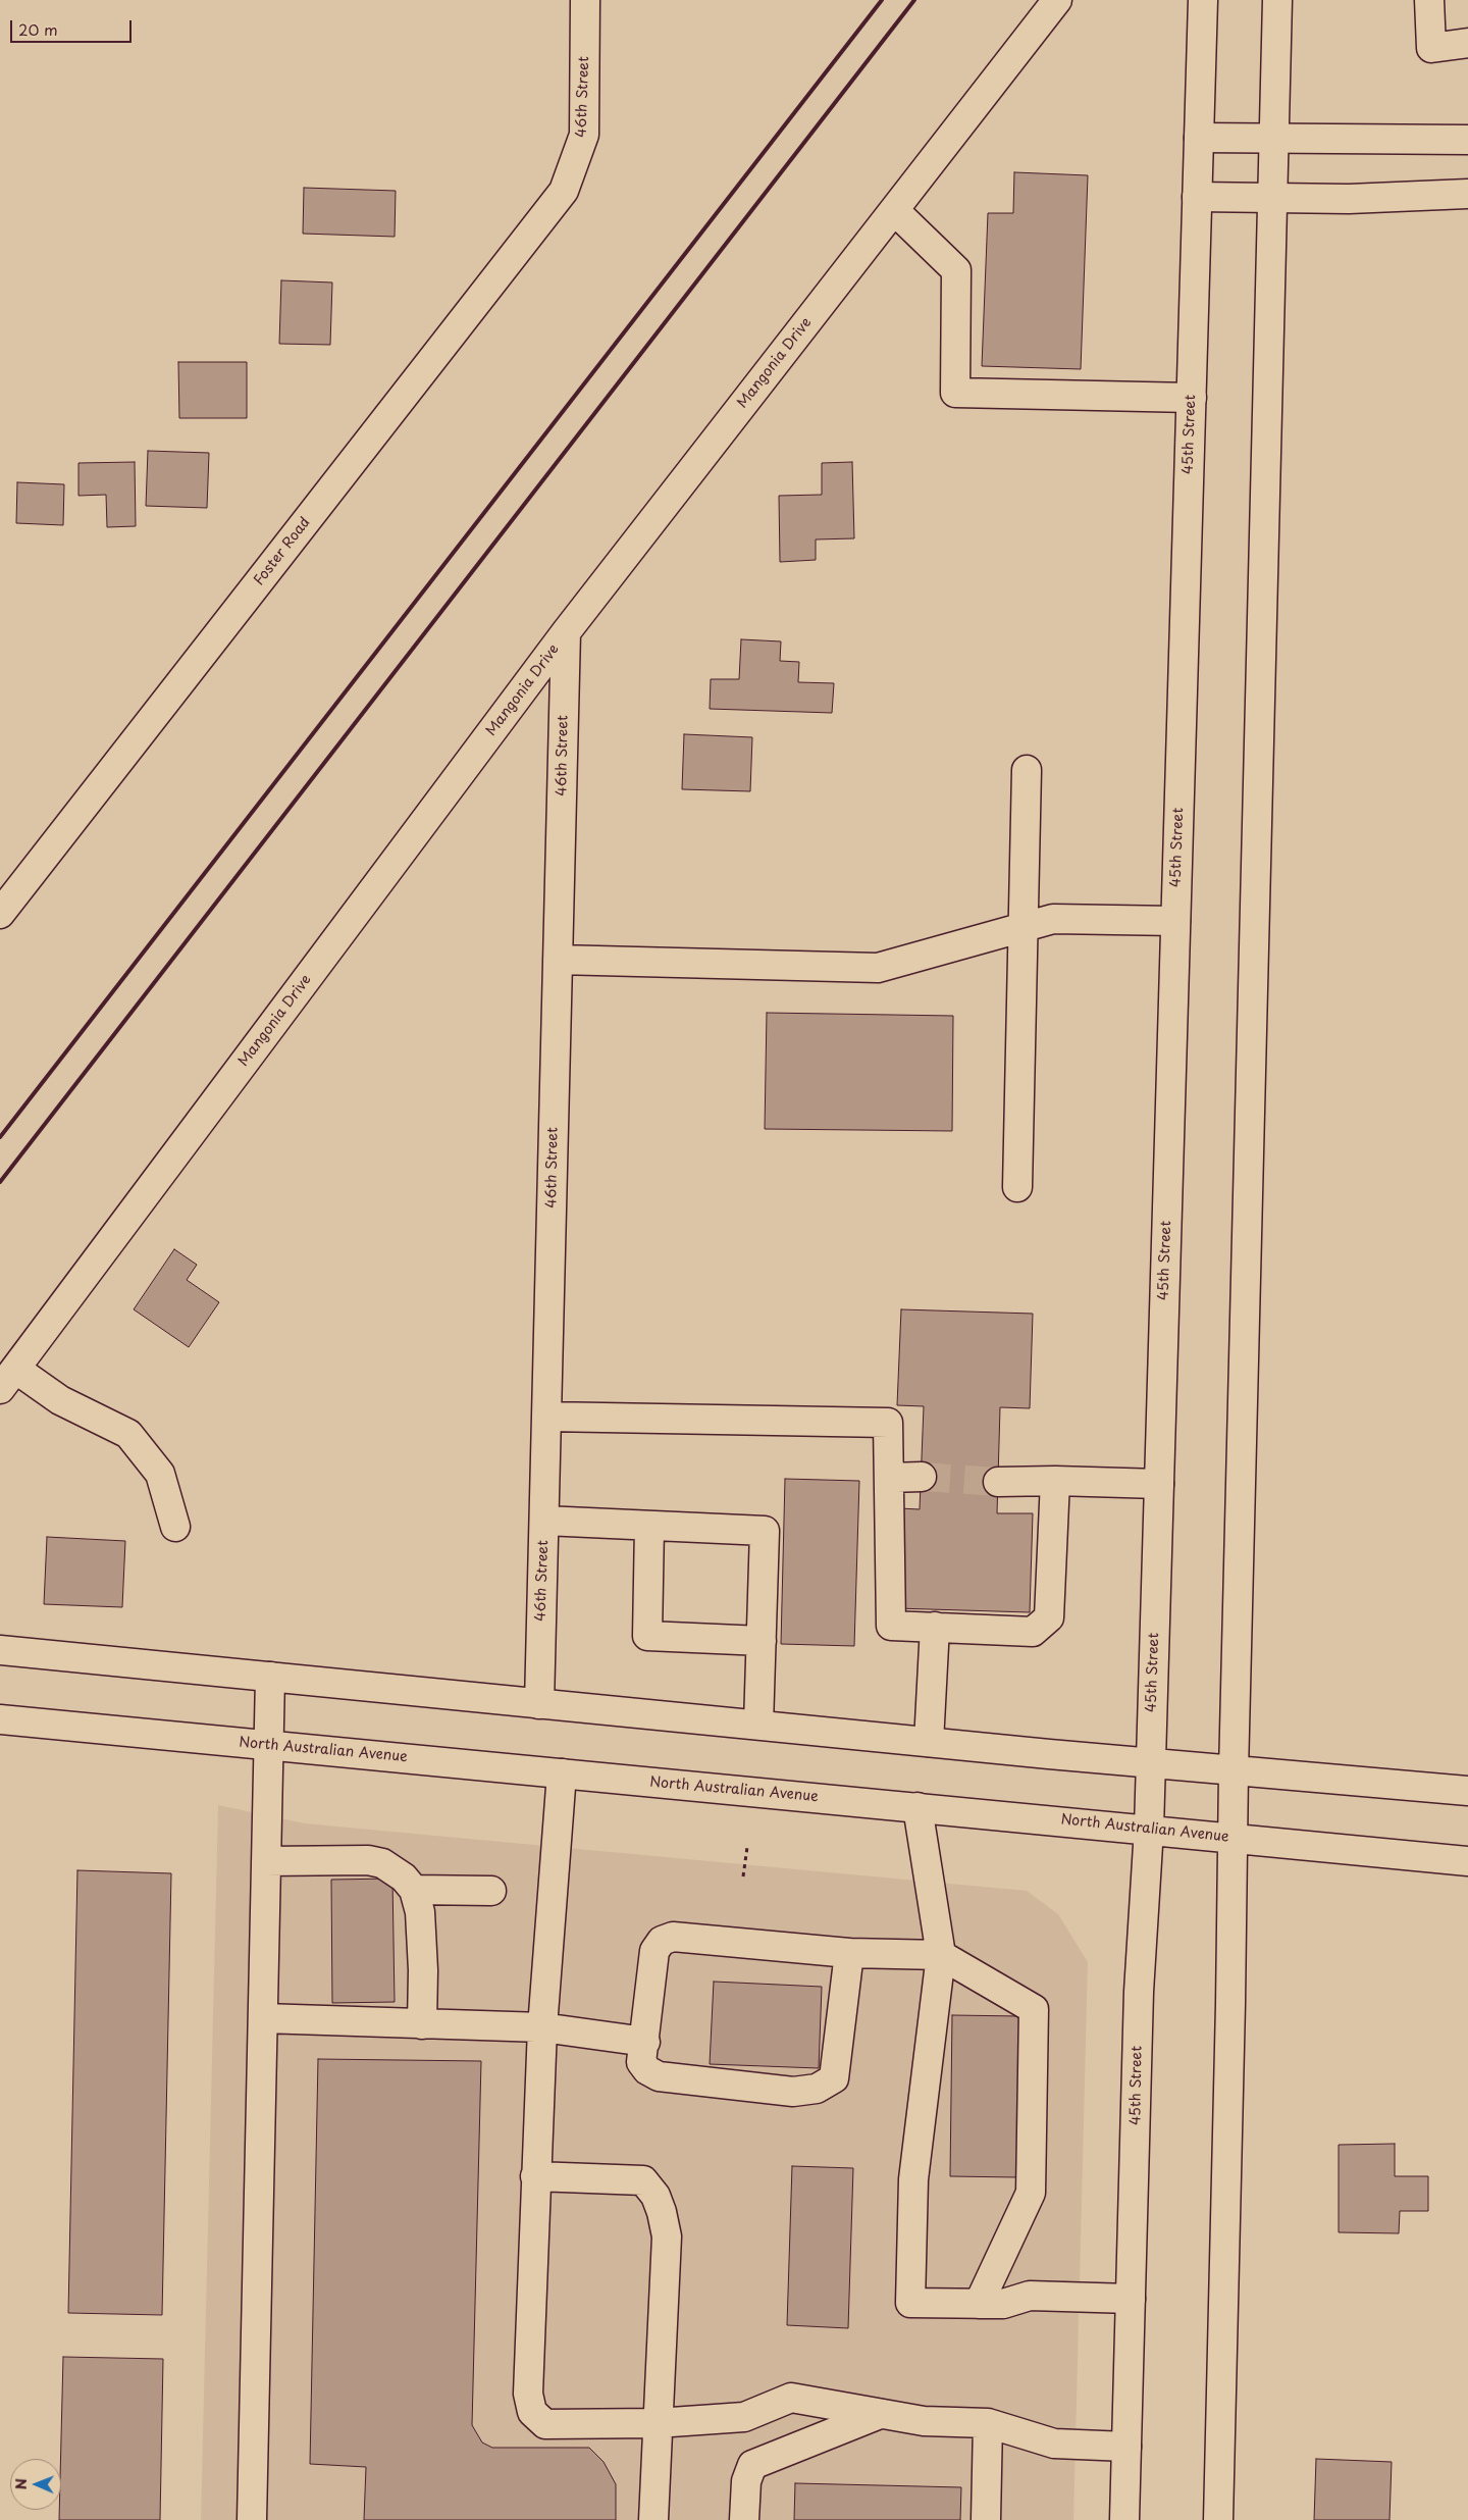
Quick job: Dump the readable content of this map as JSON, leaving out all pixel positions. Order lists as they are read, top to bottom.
{
  "streets": {
    "main road": [
      "46th Street",
      "Mangonia Drive",
      "45th Street",
      "Foster Road",
      "North Australian Avenue"
    ]
  },
  "crossings": [
    ["46th Street", "Mangonia Drive"],
    ["46th Street", "Foster Road"],
    ["45th Street", "North Australian Avenue"]
  ],
  "scale_bar": "20 m",
  "north": "left"
}
